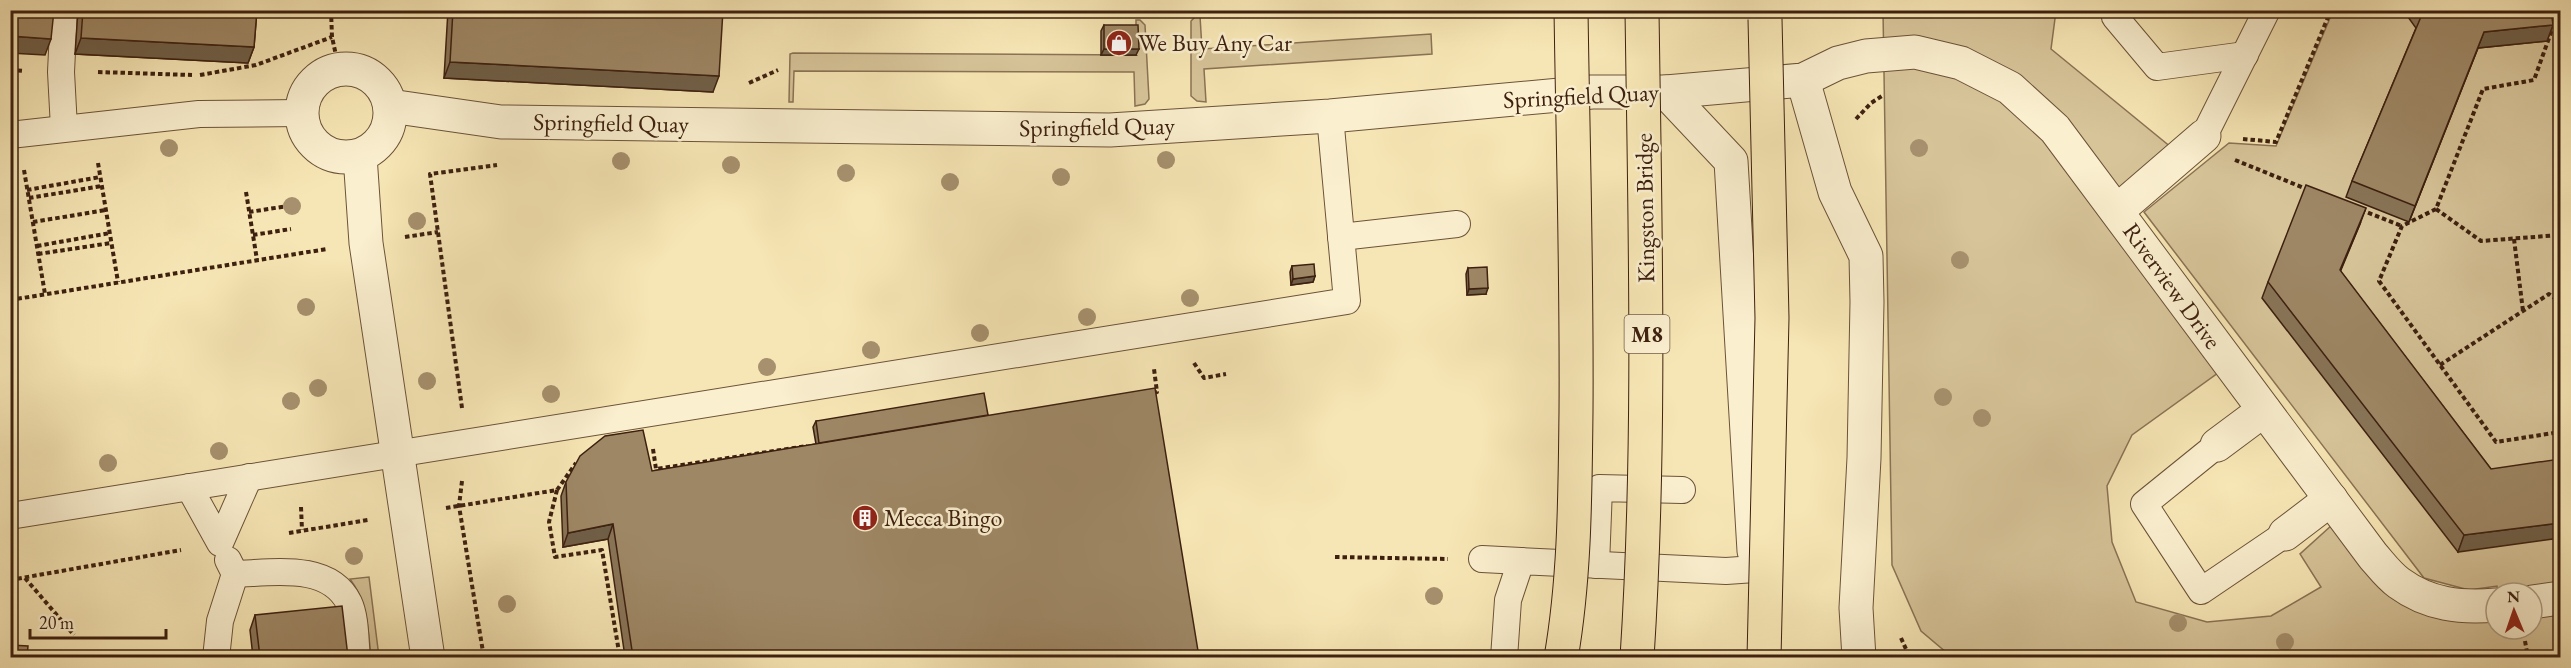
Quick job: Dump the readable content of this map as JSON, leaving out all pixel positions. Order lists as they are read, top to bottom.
{
  "streets": {
    "highway": ["Kingston Bridge", "M8"],
    "street": ["Springfield Quay", "Riverview Drive"]
  },
  "crossings": [
    ["Springfield Quay", "Riverview Drive"]
  ],
  "places": {
    "shop": ["We Buy Any Car"],
    "building": ["Mecca Bingo"]
  },
  "scale_bar": "20 m",
  "north": "top"
}
